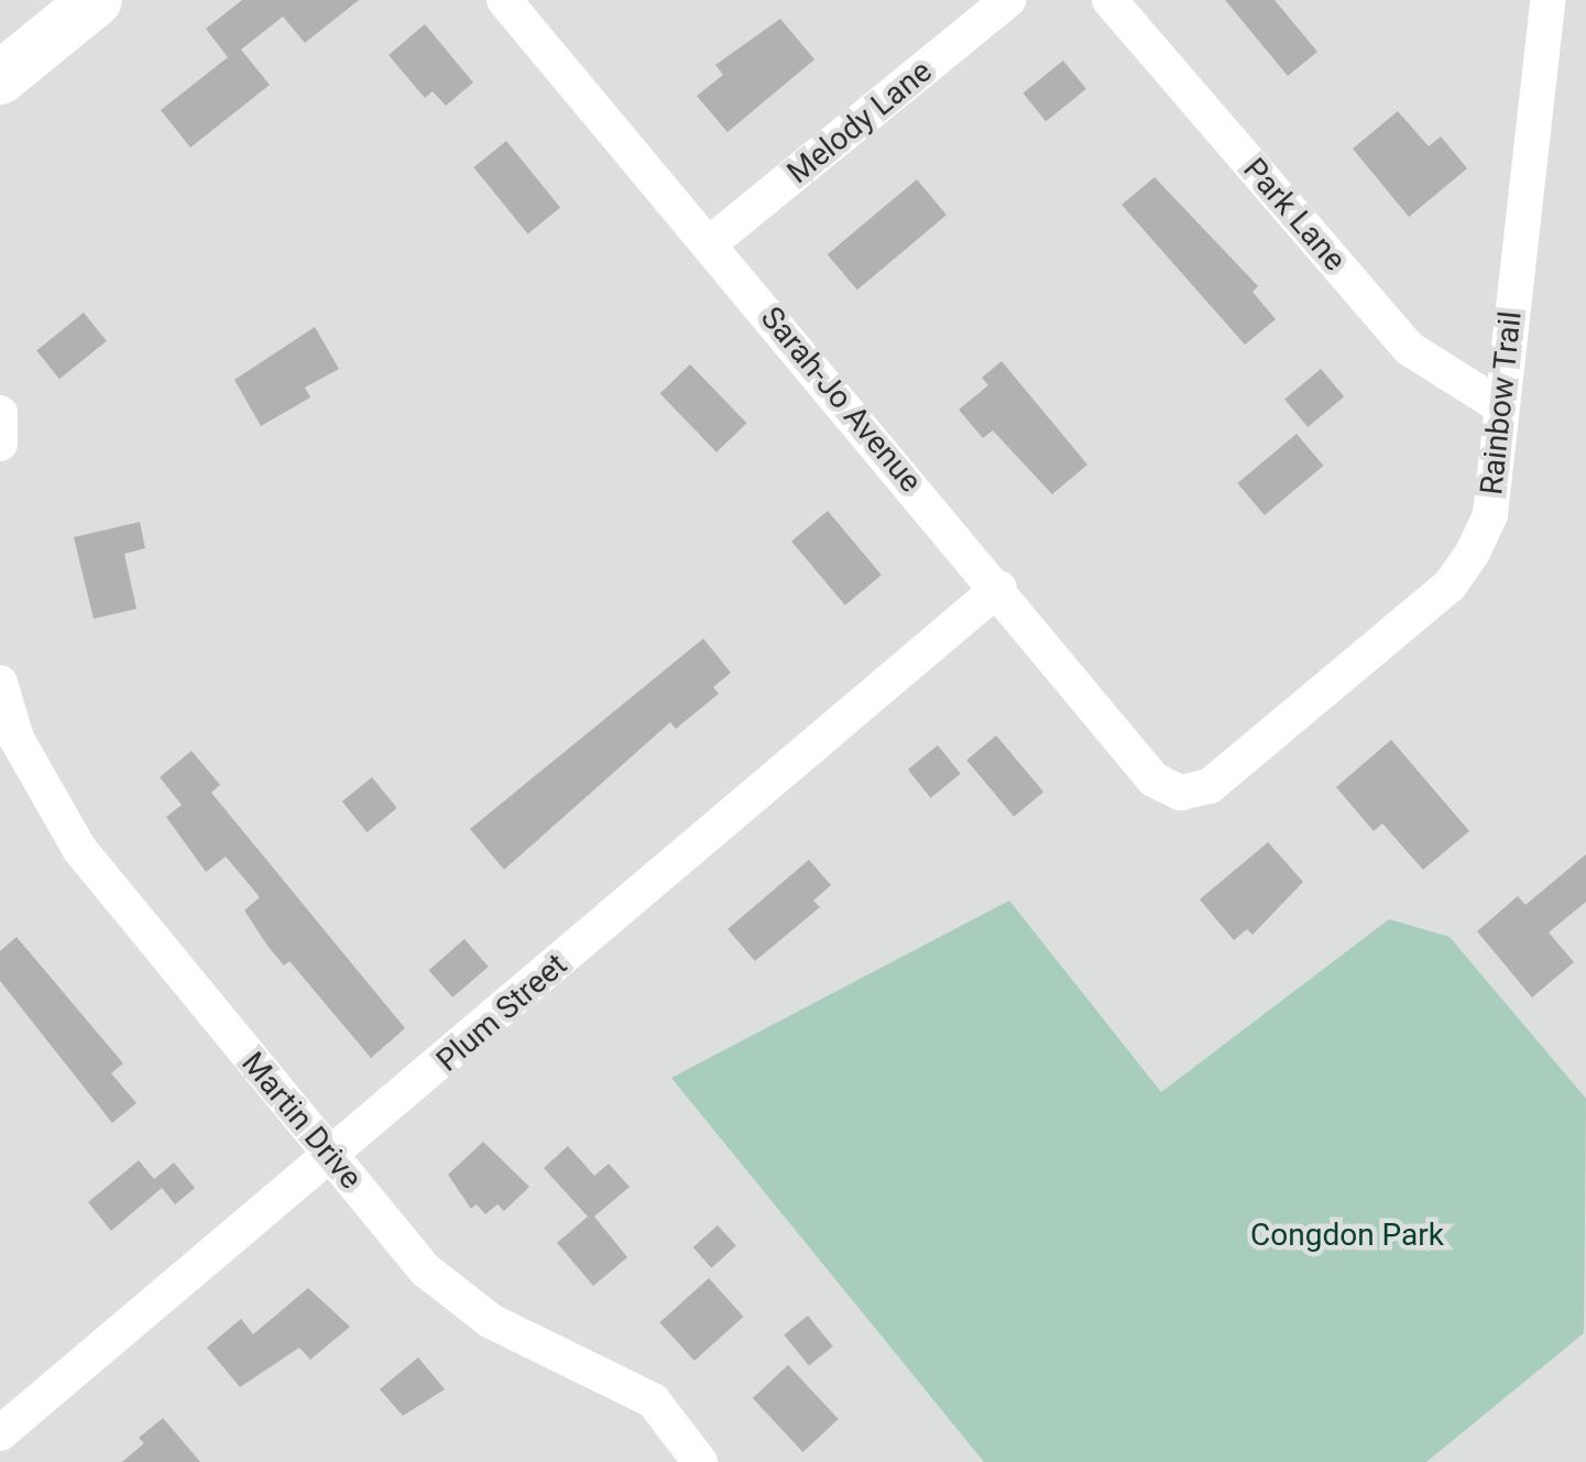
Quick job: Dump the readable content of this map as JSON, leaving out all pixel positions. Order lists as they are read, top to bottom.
{
  "streets": {
    "street": [
      "Melody Lane",
      "Park Lane",
      "Sarah-Jo Avenue",
      "Rainbow Trail",
      "Plum Street",
      "Martin Drive"
    ]
  },
  "crossings": [
    ["Melody Lane", "Sarah-Jo Avenue"],
    ["Park Lane", "Rainbow Trail"],
    ["Sarah-Jo Avenue", "Rainbow Trail"],
    ["Sarah-Jo Avenue", "Plum Street"],
    ["Plum Street", "Martin Drive"]
  ],
  "parks": ["Congdon Park"]
}
